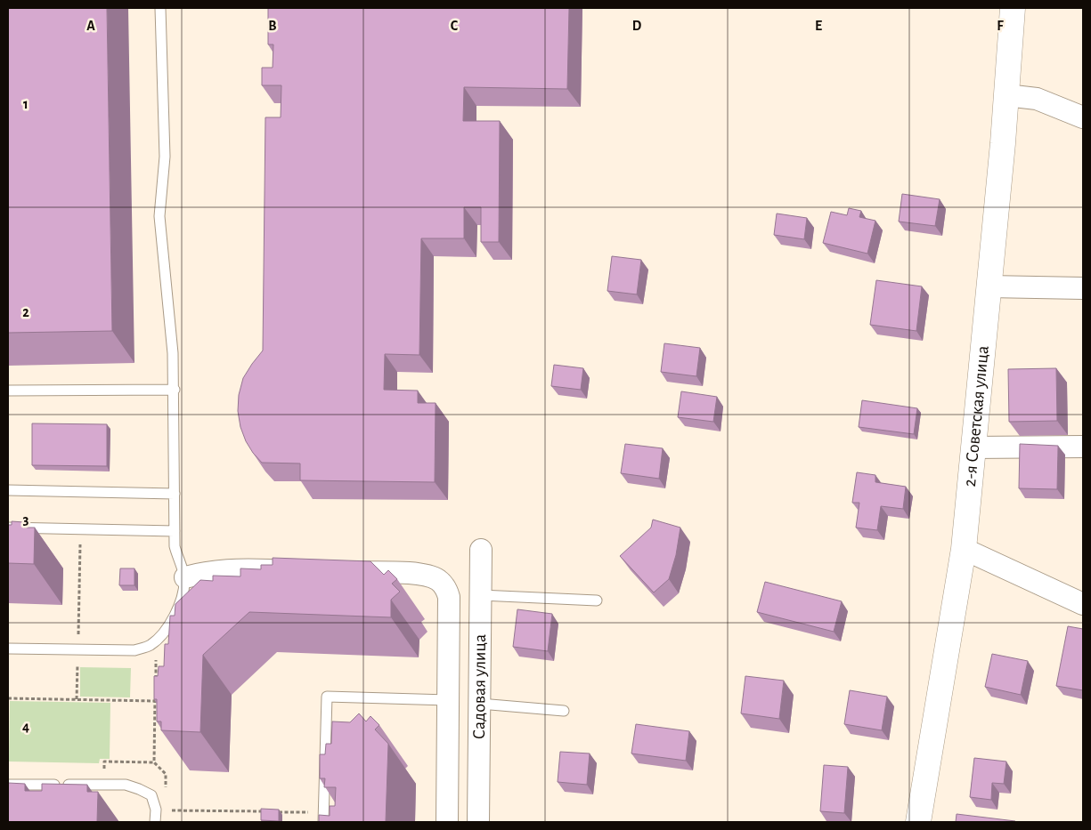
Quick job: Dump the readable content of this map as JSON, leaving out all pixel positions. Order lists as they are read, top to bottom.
{
  "streets": {
    "street": ["2-я Советская улица", "Садовая улица"]
  },
  "grid": {
    "columns": [
      "A",
      "B",
      "C",
      "D",
      "E",
      "F"
    ],
    "rows": [
      "1",
      "2",
      "3",
      "4"
    ]
  }
}
